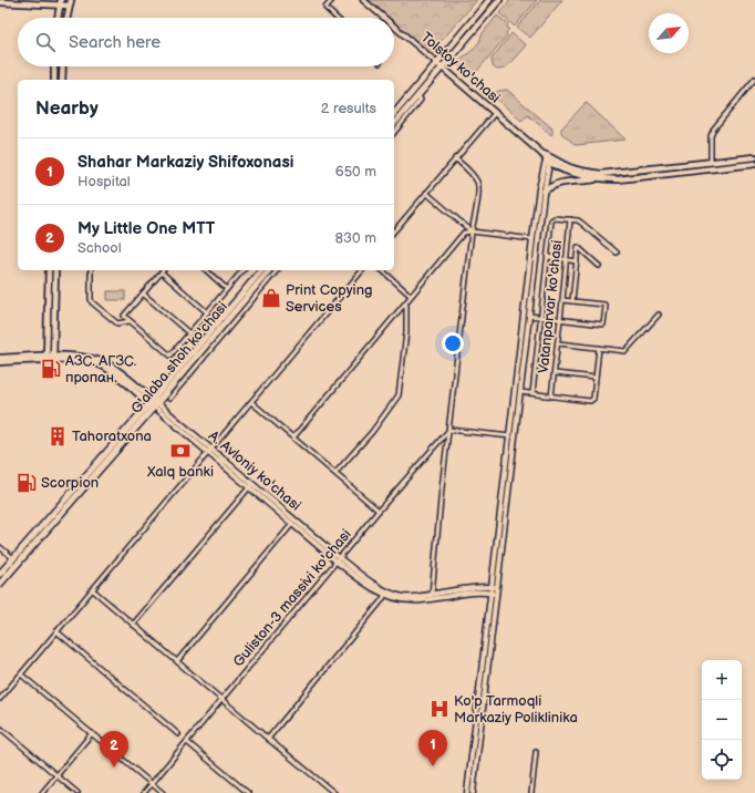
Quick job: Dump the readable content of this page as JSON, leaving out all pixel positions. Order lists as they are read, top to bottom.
{
  "streets": {
    "main road": ["Tolstoy ko'chasi", "G'alaba shoh ko'chasi", "A. Avloniy ko'chasi"],
    "street": ["Vatanparvar ko'chasi", "Guliston-3 massivi ko'chasi"]
  },
  "crossings": [
    ["G'alaba shoh ko'chasi", "A. Avloniy ko'chasi"],
    ["A. Avloniy ko'chasi", "Guliston-3 massivi ko'chasi"]
  ],
  "places": {
    "shop": ["Print Copying Services"],
    "fuel station": ["АЗС. АГЗС. пропан.", "Scorpion"],
    "building": ["Tahoratxona"],
    "bank": ["Xalq banki"],
    "hospital": ["Ko'p Tarmoqli Markaziy Poliklinika"]
  },
  "north": "top right",
  "page": {
    "search": "Search here",
    "heading": ["Nearby", "2 results"],
    "list": [
      {
        "mark": "1",
        "name": "Shahar Markaziy Shifoxonasi",
        "note": "Hospital",
        "value": "650 m"
      },
      {
        "mark": "2",
        "name": "My Little One MTT",
        "note": "School",
        "value": "830 m"
      }
    ],
    "map_buttons": ["+", "−"],
    "pins": ["1", "2"]
  }
}
